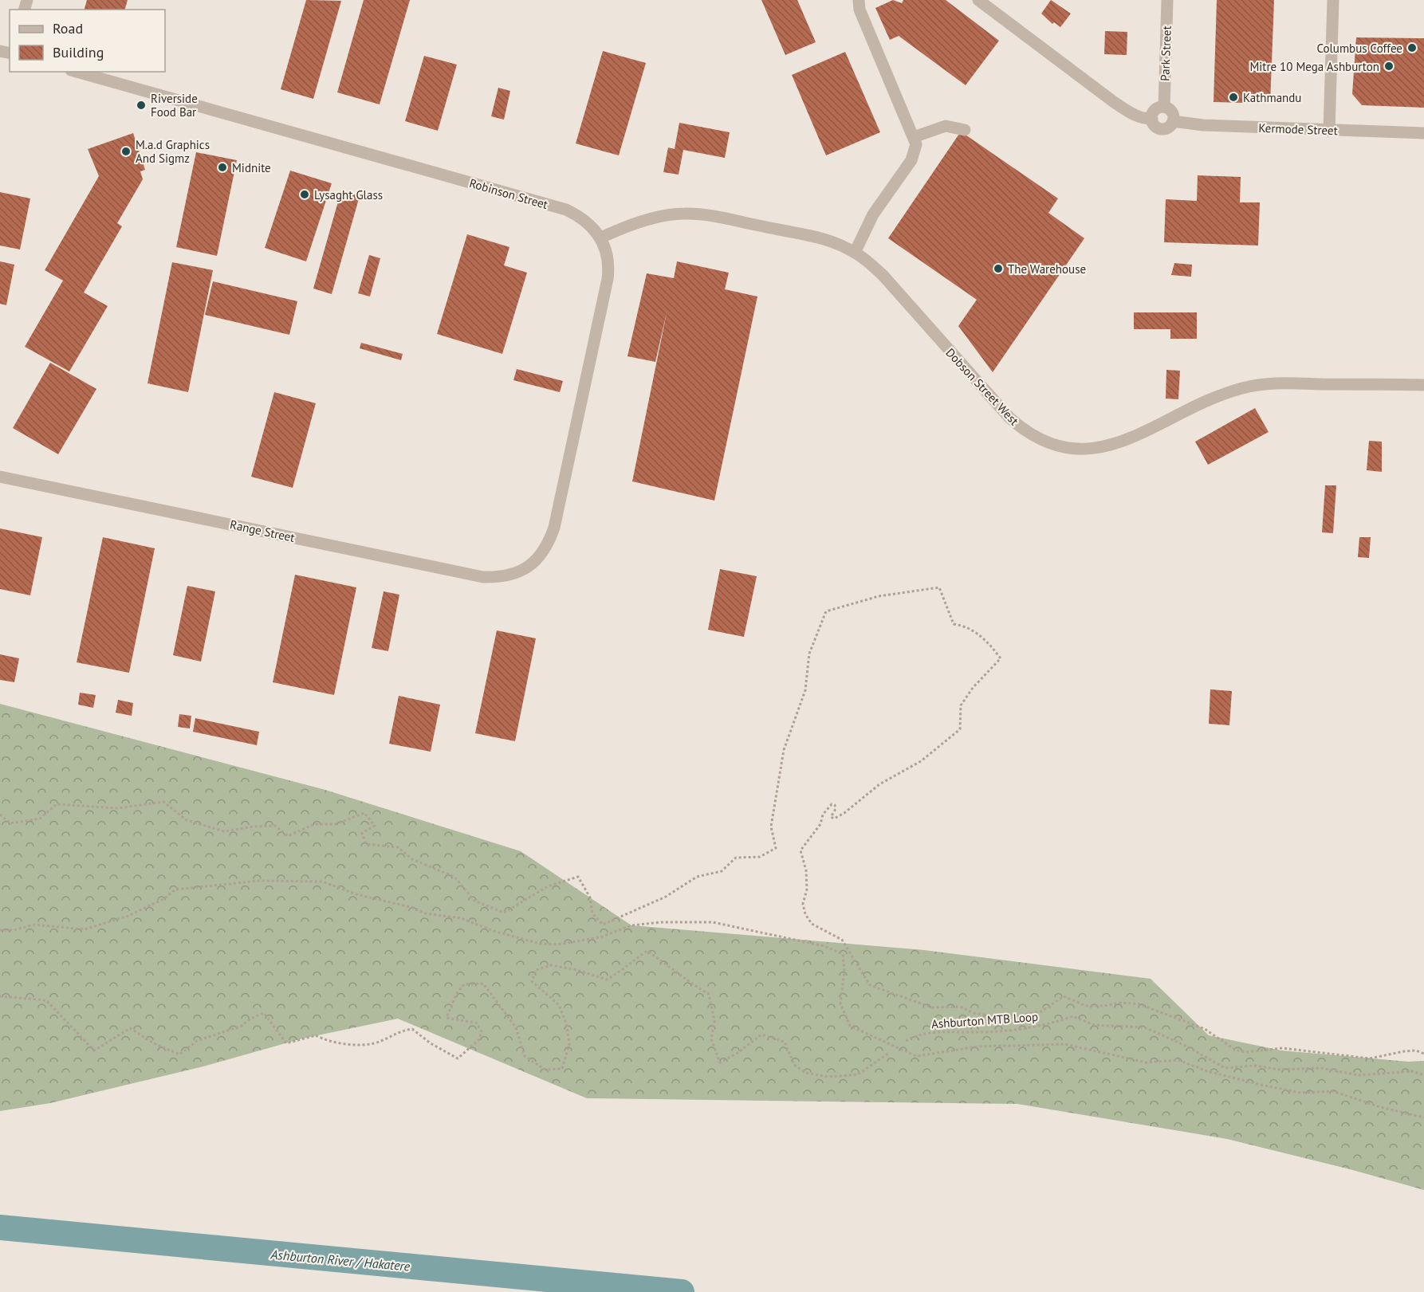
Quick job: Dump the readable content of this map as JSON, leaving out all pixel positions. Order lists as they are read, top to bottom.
{
  "streets": {
    "street": [
      "Park Street",
      "Kermode Street",
      "Robinson Street",
      "Dobson Street West",
      "Range Street"
    ],
    "path": ["Ashburton MTB Loop"]
  },
  "crossings": [
    ["Park Street", "Kermode Street"],
    ["Robinson Street", "Dobson Street West"],
    ["Robinson Street", "Range Street"]
  ],
  "water": ["Ashburton River / Hakatere"],
  "places": [
    "Columbus Coffee",
    "Mitre 10 Mega Ashburton",
    "Kathmandu",
    "Riverside Food Bar",
    "M.a.d Graphics And Sigmz",
    "Midnite",
    "Lysaght Glass",
    "The Warehouse"
  ],
  "legend": ["Road", "Building"]
}
